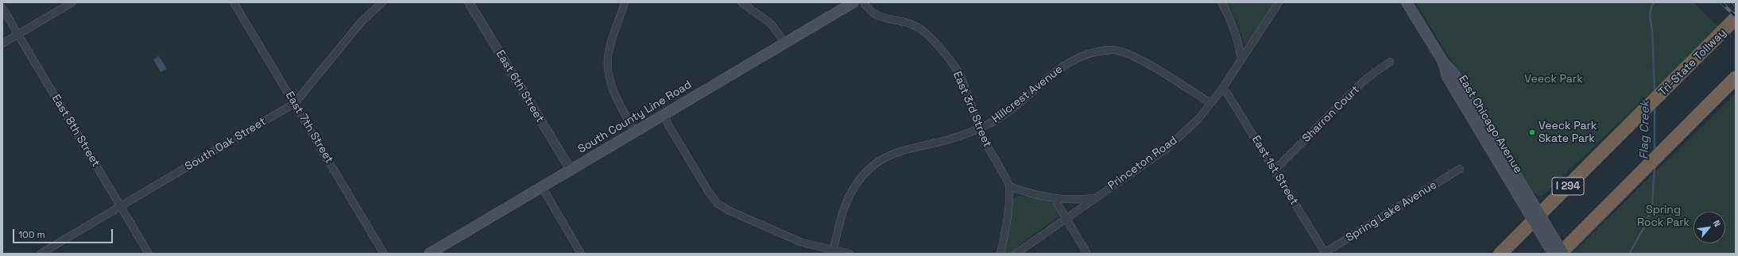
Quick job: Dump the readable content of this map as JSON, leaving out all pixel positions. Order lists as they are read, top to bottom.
{
  "streets": {
    "highway": ["Tri-State Tollway", "I 294"],
    "main road": ["South County Line Road", "East Chicago Avenue"],
    "street": [
      "East 6th Street",
      "Hillcrest Avenue",
      "East 3rd Street",
      "Sharron Court",
      "East 7th Street",
      "East 8th Street",
      "South Oak Street",
      "Princeton Road",
      "East 1st Street",
      "Spring Lake Avenue"
    ]
  },
  "crossings": [
    ["East 6th Street", "South County Line Road"],
    ["Hillcrest Avenue", "East 3rd Street"],
    ["Hillcrest Avenue", "Princeton Road"],
    ["Sharron Court", "East 1st Street"],
    ["East 7th Street", "South Oak Street"],
    ["East 8th Street", "South Oak Street"],
    ["Princeton Road", "East 1st Street"],
    ["East 1st Street", "Spring Lake Avenue"]
  ],
  "water": ["Flag Creek"],
  "parks": ["Veeck Park", "Spring Rock Park"],
  "places": ["Veeck Park Skate Park"],
  "scale_bar": "100 m",
  "north": "top right"
}
